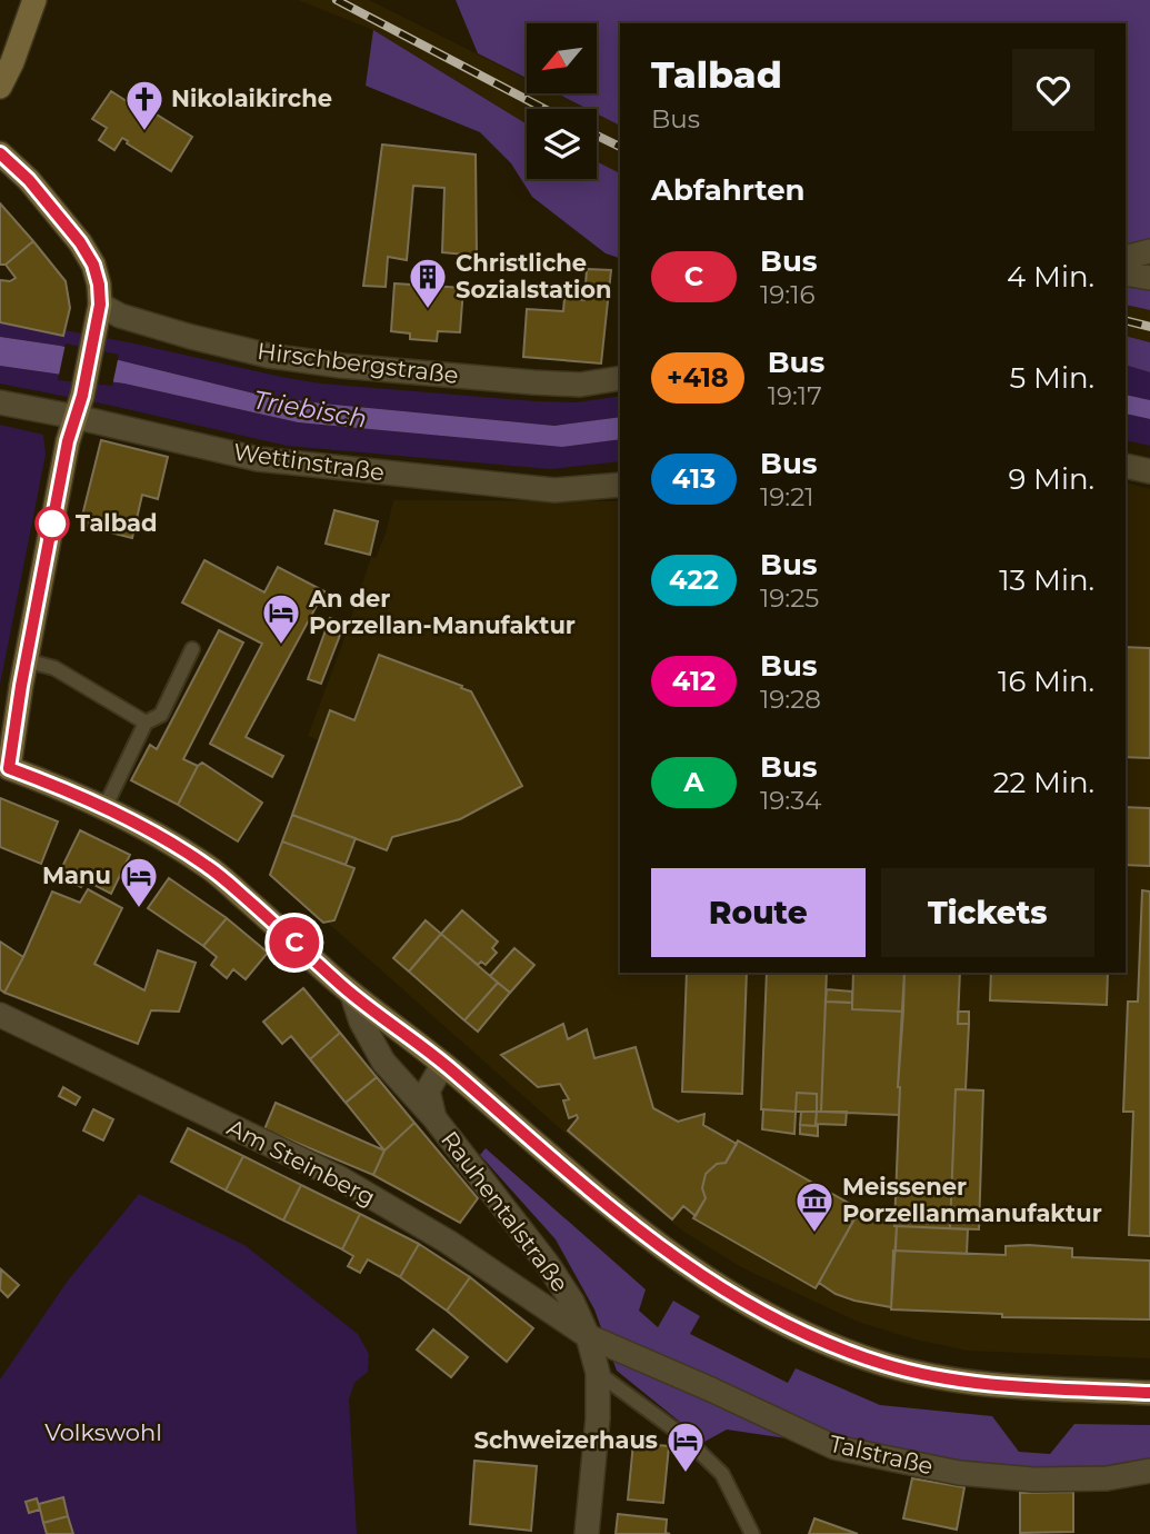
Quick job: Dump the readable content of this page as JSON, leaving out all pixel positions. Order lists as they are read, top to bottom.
{
  "streets": {
    "street": [
      "Hirschbergstraße",
      "Wettinstraße",
      "Am Steinberg",
      "Rauhentalstraße",
      "Talstraße"
    ]
  },
  "crossings": [
    ["Am Steinberg", "Rauhentalstraße"],
    ["Am Steinberg", "Talstraße"],
    ["Rauhentalstraße", "Talstraße"]
  ],
  "water": ["Triebisch"],
  "parks": ["Volkswohl"],
  "places": {
    "church": ["Nikolaikirche"],
    "building": ["Christliche Sozialstation"],
    "other": ["Talbad"],
    "hotel": ["An der Porzellan-Manufaktur", "Manu", "Schweizerhaus"],
    "museum": ["Meissener Porzellanmanufaktur"]
  },
  "lines": ["bus line C"],
  "north": "bottom left",
  "page": {
    "on_map": "C",
    "heading": [
      ["Talbad", "Bus"],
      "Abfahrten"
    ],
    "list": [
      {
        "mark": "C",
        "name": "Bus",
        "note": "19:16",
        "value": "4 Min."
      },
      {
        "mark": "+418",
        "name": "Bus",
        "note": "19:17",
        "value": "5 Min."
      },
      {
        "mark": "413",
        "name": "Bus",
        "note": "19:21",
        "value": "9 Min."
      },
      {
        "mark": "422",
        "name": "Bus",
        "note": "19:25",
        "value": "13 Min."
      },
      {
        "mark": "412",
        "name": "Bus",
        "note": "19:28",
        "value": "16 Min."
      },
      {
        "mark": "A",
        "name": "Bus",
        "note": "19:34",
        "value": "22 Min."
      }
    ],
    "buttons": ["Route", "Tickets"]
  }
}
